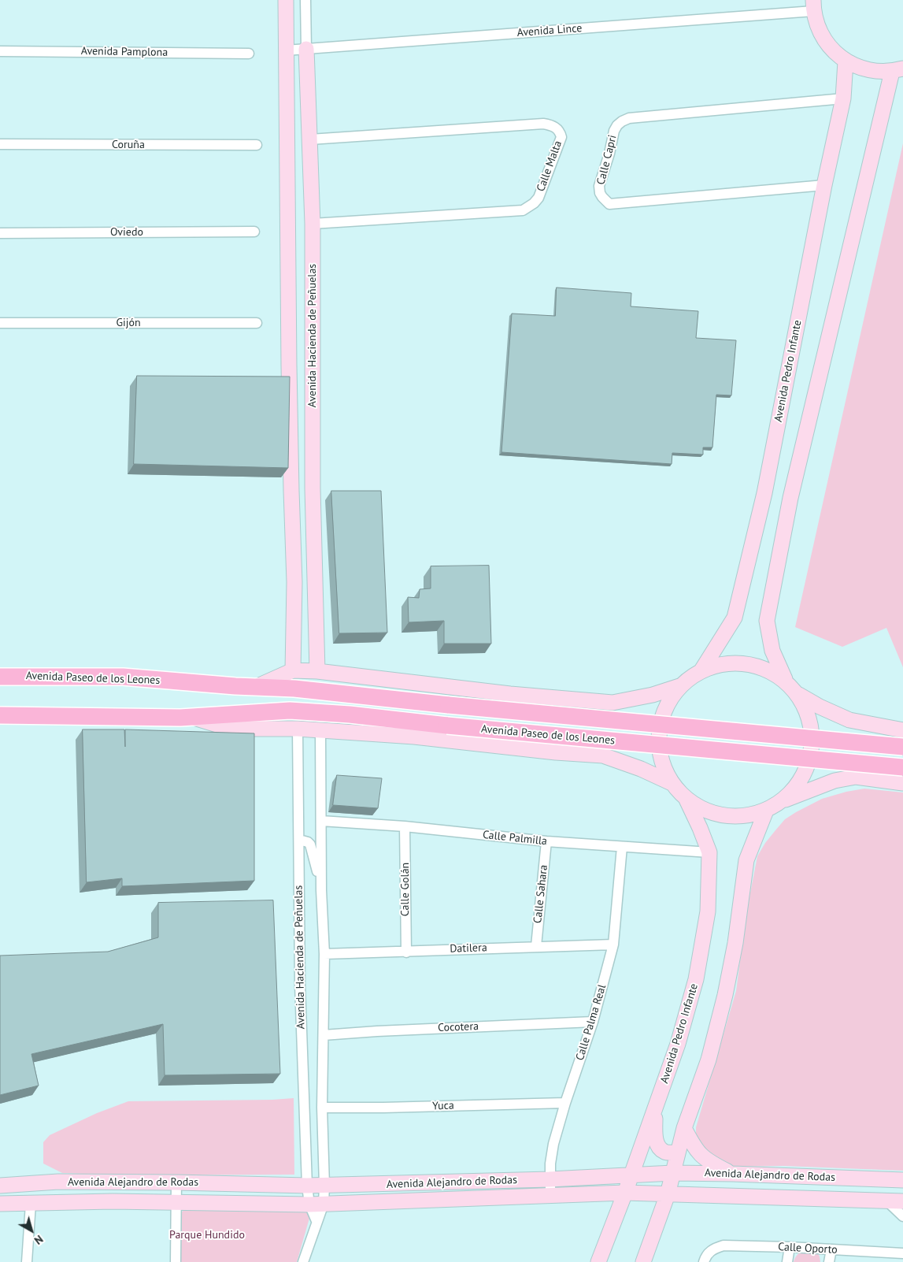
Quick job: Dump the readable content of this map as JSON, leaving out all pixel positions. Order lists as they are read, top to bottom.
{
  "streets": {
    "main road": ["Avenida Paseo de los Leones"],
    "street": [
      "Avenida Lince",
      "Avenida Pamplona",
      "Coruña",
      "Calle Capri",
      "Calle Malta",
      "Oviedo",
      "Gijón",
      "Avenida Hacienda de Peñuelas",
      "Avenida Pedro Infante",
      "Calle Palmilla",
      "Calle Golán",
      "Calle Sahara",
      "Datilera",
      "Calle Palma Real",
      "Cocotera",
      "Yuca",
      "Avenida Alejandro de Rodas",
      "Calle Oporto"
    ]
  },
  "crossings": [
    ["Avenida Lince", "Avenida Hacienda de Peñuelas"],
    ["Calle Capri", "Avenida Pedro Infante"],
    ["Calle Malta", "Avenida Hacienda de Peñuelas"],
    ["Avenida Hacienda de Peñuelas", "Avenida Paseo de los Leones"],
    ["Avenida Hacienda de Peñuelas", "Calle Palmilla"],
    ["Avenida Hacienda de Peñuelas", "Datilera"],
    ["Avenida Hacienda de Peñuelas", "Cocotera"],
    ["Avenida Hacienda de Peñuelas", "Yuca"],
    ["Avenida Hacienda de Peñuelas", "Avenida Alejandro de Rodas"],
    ["Avenida Pedro Infante", "Calle Palmilla"],
    ["Avenida Pedro Infante", "Avenida Alejandro de Rodas"],
    ["Calle Palmilla", "Calle Golán"],
    ["Calle Palmilla", "Calle Sahara"],
    ["Calle Palmilla", "Calle Palma Real"],
    ["Calle Golán", "Datilera"],
    ["Calle Sahara", "Datilera"],
    ["Datilera", "Calle Palma Real"],
    ["Calle Palma Real", "Cocotera"],
    ["Calle Palma Real", "Yuca"],
    ["Calle Palma Real", "Avenida Alejandro de Rodas"]
  ],
  "parks": ["Parque Hundido"],
  "north": "bottom right"
}
